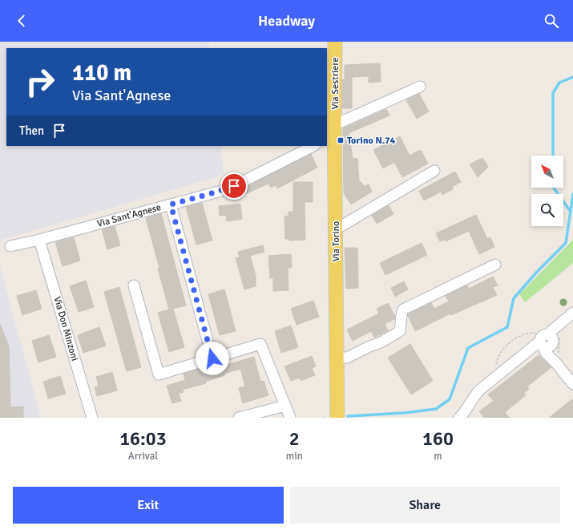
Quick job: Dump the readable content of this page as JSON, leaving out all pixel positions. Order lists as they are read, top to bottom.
{
  "streets": {
    "main road": ["Via Sestriere", "Via Torino"],
    "street": ["Via Sant'Agnese", "Via Don Minzoni"]
  },
  "crossings": [
    ["Via Sestriere", "Via Torino"],
    ["Via Sant'Agnese", "Via Don Minzoni"]
  ],
  "places": {
    "transit": ["Torino N.74"]
  },
  "north": "top left",
  "page": {
    "header": "Headway",
    "turn": ["110 m", "Via Sant'Agnese"],
    "then": "Then",
    "eta": [
      "16:03",
      "Arrival",
      "2",
      "min",
      "160",
      "m"
    ],
    "buttons": ["Exit", "Share"]
  }
}
